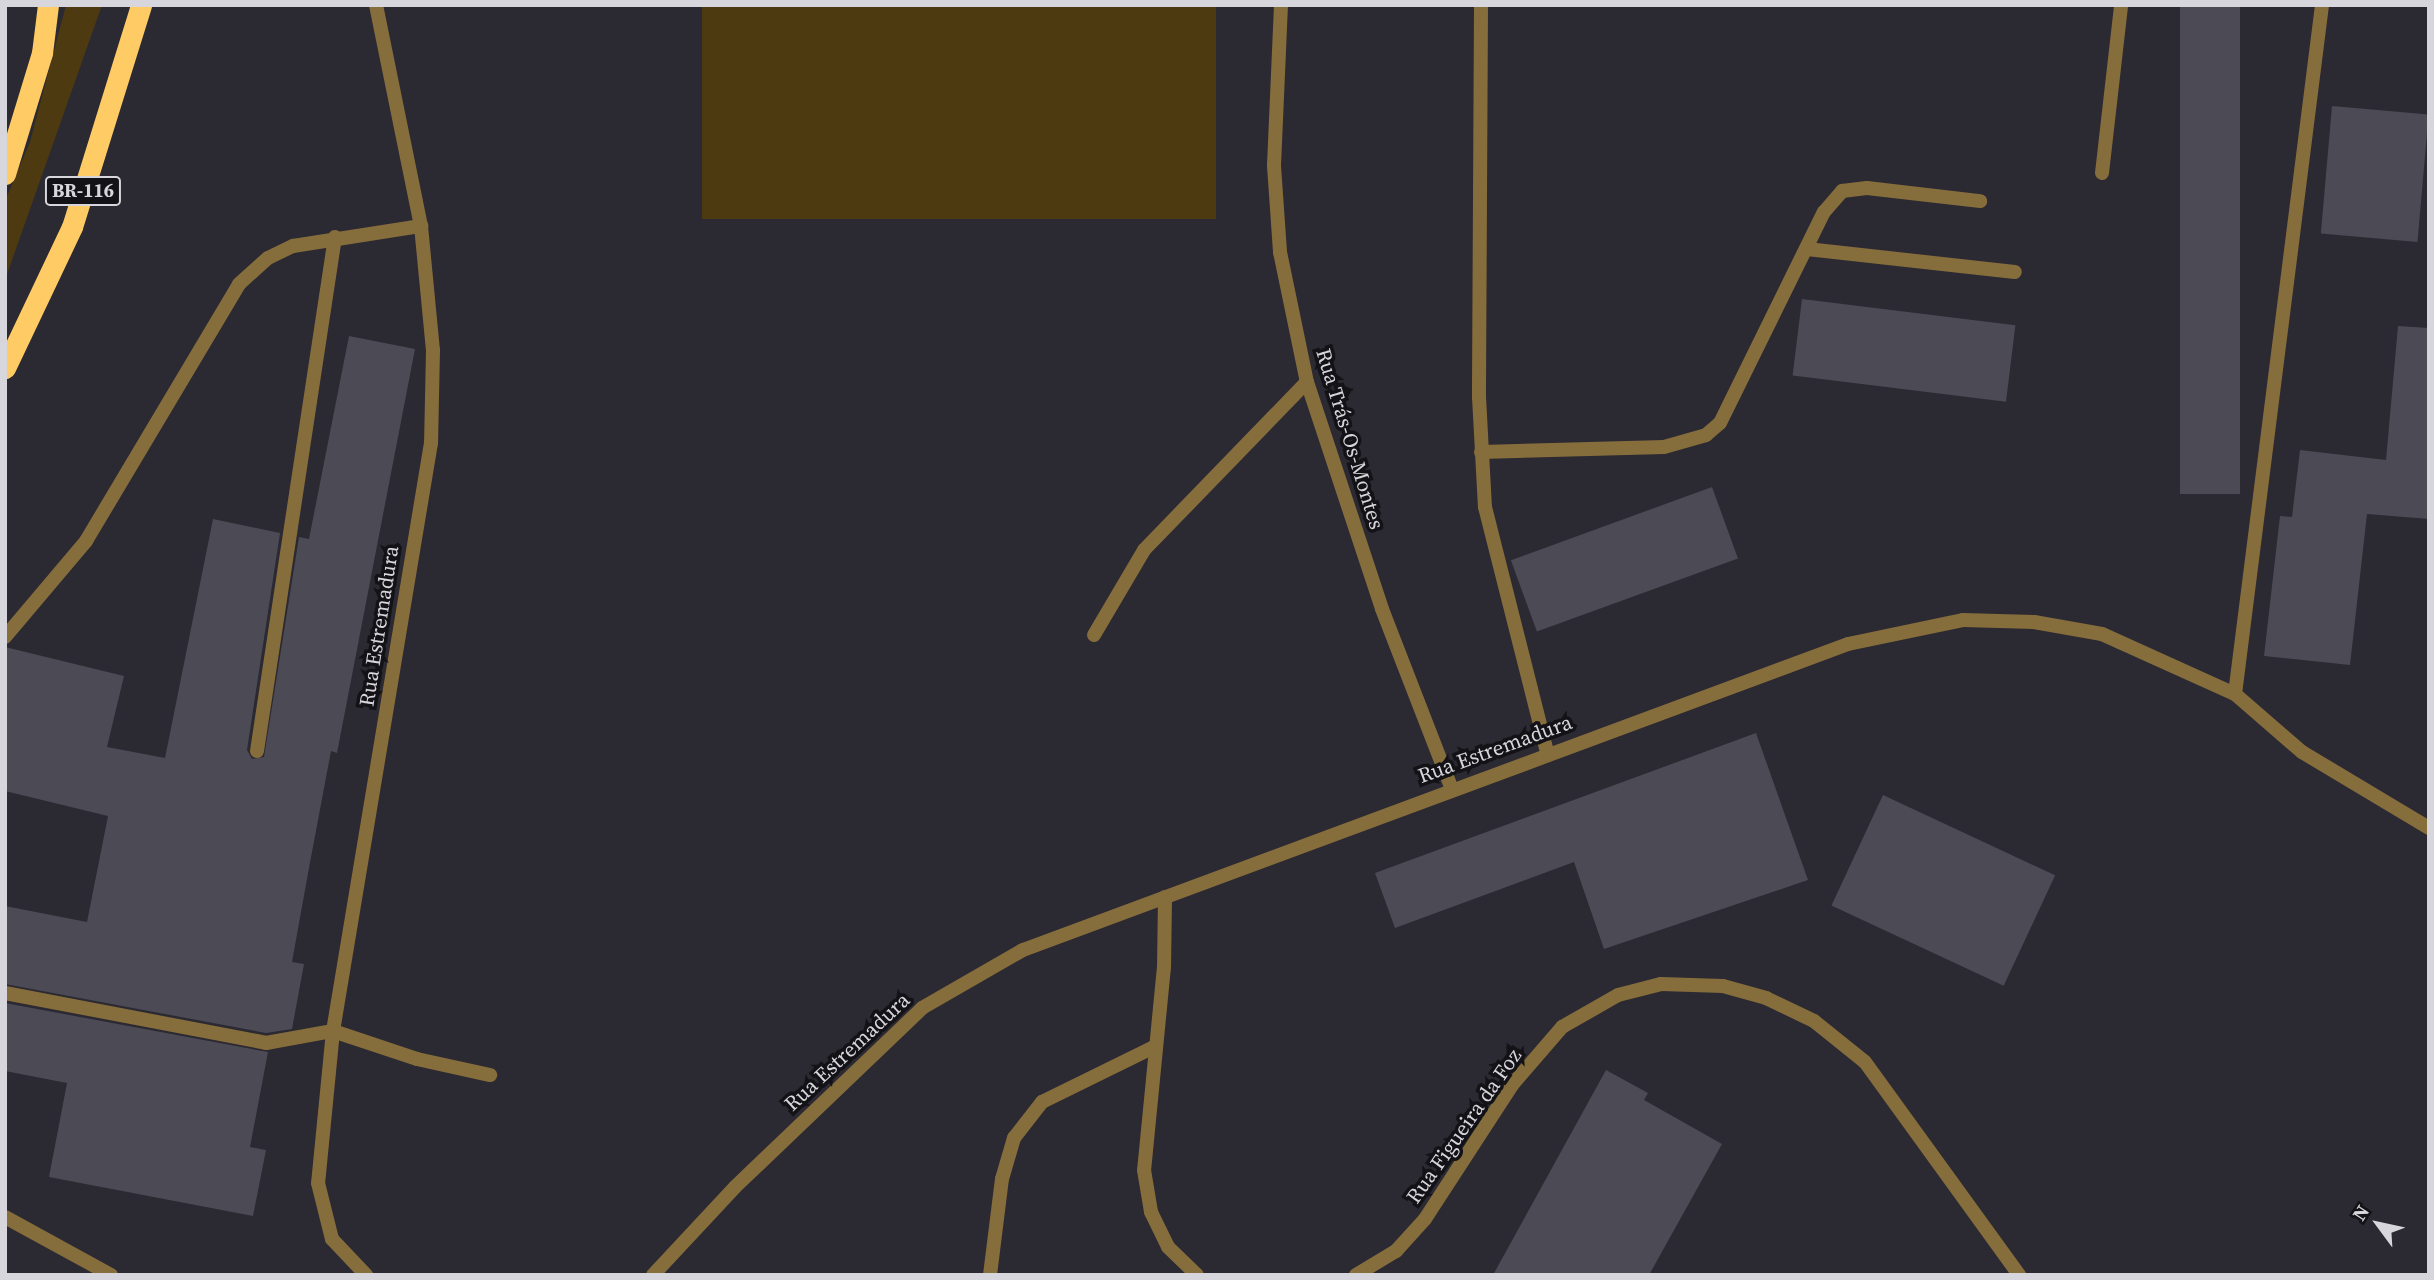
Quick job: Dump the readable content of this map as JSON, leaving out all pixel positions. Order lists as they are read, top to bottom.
{
  "streets": {
    "highway": ["BR-116"],
    "street": ["Rua Trás-Os-Montes", "Rua Estremadura", "Rua Figueira da Foz"]
  },
  "crossings": [
    ["Rua Trás-Os-Montes", "Rua Estremadura"]
  ],
  "north": "top left"
}
